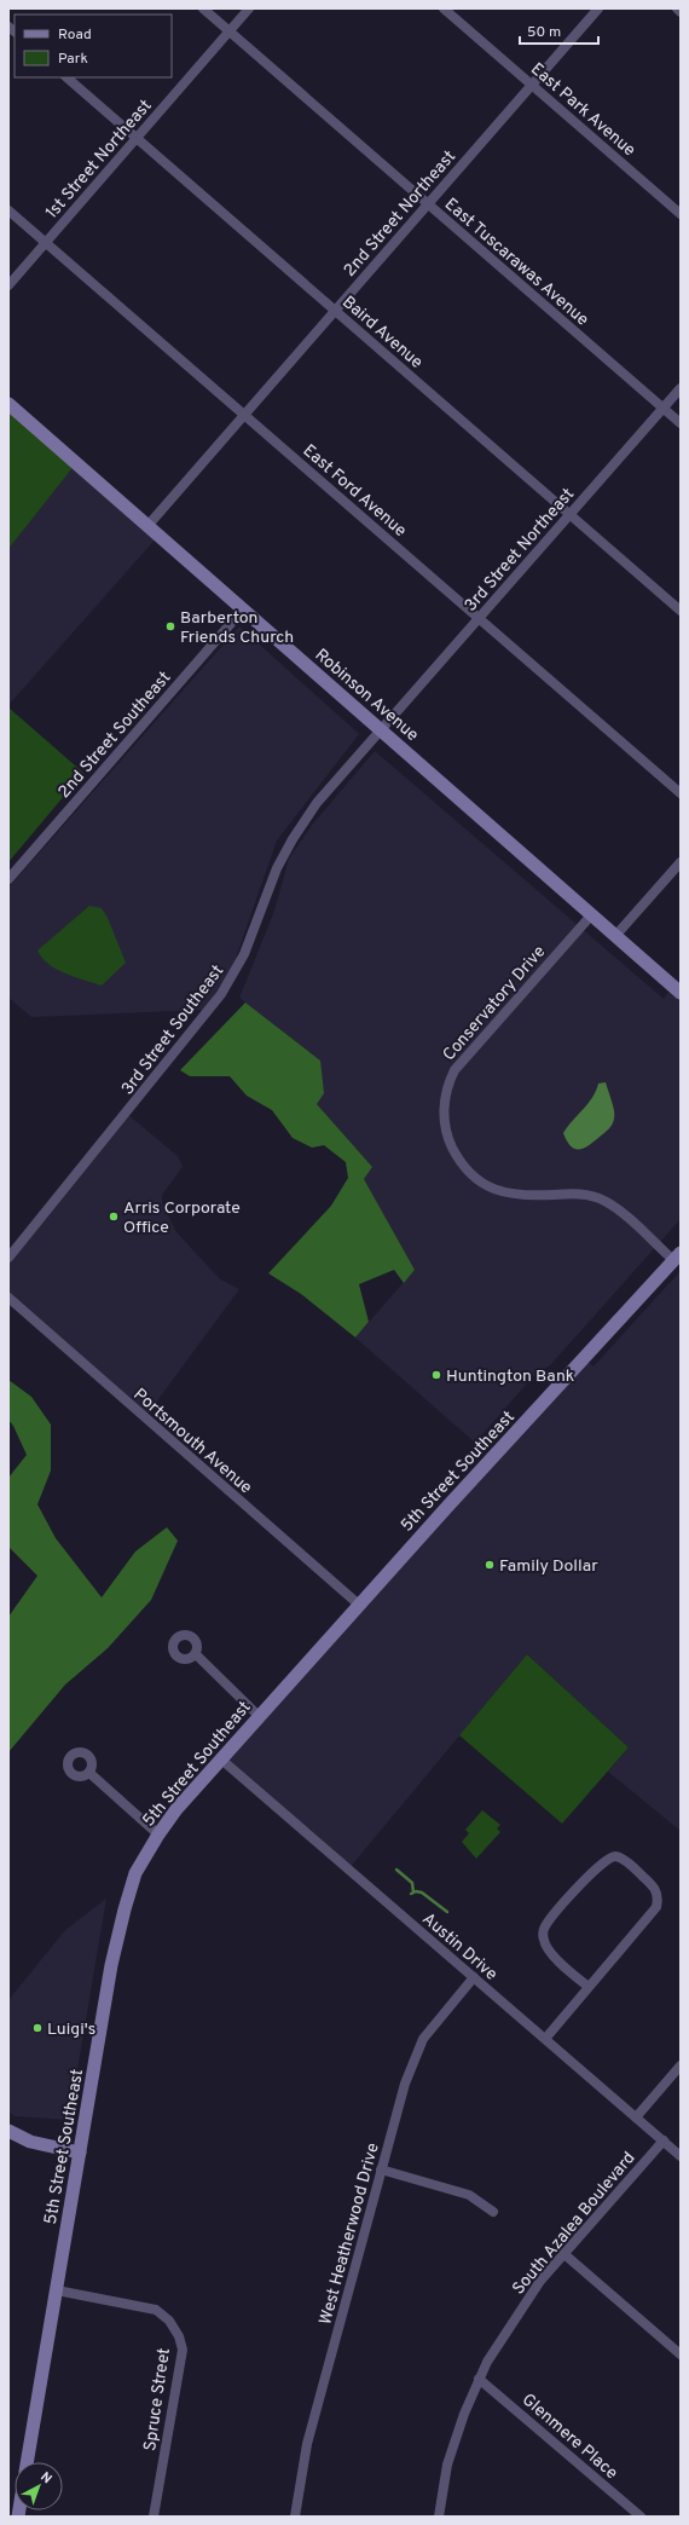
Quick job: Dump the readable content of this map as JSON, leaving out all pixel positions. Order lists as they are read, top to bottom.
{
  "streets": {
    "main road": ["Robinson Avenue", "5th Street Southeast"],
    "street": [
      "East Park Avenue",
      "1st Street Northeast",
      "2nd Street Northeast",
      "East Tuscarawas Avenue",
      "Baird Avenue",
      "East Ford Avenue",
      "3rd Street Northeast",
      "2nd Street Southeast",
      "Conservatory Drive",
      "3rd Street Southeast",
      "Portsmouth Avenue",
      "Austin Drive",
      "South Azalea Boulevard",
      "West Heatherwood Drive",
      "Spruce Street",
      "Glenmere Place"
    ]
  },
  "crossings": [
    ["East Park Avenue", "2nd Street Northeast"],
    ["1st Street Northeast", "East Tuscarawas Avenue"],
    ["1st Street Northeast", "Baird Avenue"],
    ["1st Street Northeast", "East Ford Avenue"],
    ["2nd Street Northeast", "East Tuscarawas Avenue"],
    ["2nd Street Northeast", "Baird Avenue"],
    ["2nd Street Northeast", "East Ford Avenue"],
    ["2nd Street Northeast", "Robinson Avenue"],
    ["East Tuscarawas Avenue", "3rd Street Northeast"],
    ["Baird Avenue", "3rd Street Northeast"],
    ["East Ford Avenue", "3rd Street Northeast"],
    ["3rd Street Northeast", "Robinson Avenue"],
    ["3rd Street Northeast", "3rd Street Southeast"],
    ["Robinson Avenue", "2nd Street Southeast"],
    ["Robinson Avenue", "Conservatory Drive"],
    ["Robinson Avenue", "3rd Street Southeast"],
    ["Conservatory Drive", "5th Street Southeast"],
    ["Portsmouth Avenue", "5th Street Southeast"],
    ["5th Street Southeast", "Austin Drive"],
    ["5th Street Southeast", "Spruce Street"],
    ["Austin Drive", "South Azalea Boulevard"],
    ["Austin Drive", "West Heatherwood Drive"],
    ["South Azalea Boulevard", "Glenmere Place"]
  ],
  "places": [
    "Barberton Friends Church",
    "Arris Corporate Office",
    "Huntington Bank",
    "Family Dollar",
    "Luigi's"
  ],
  "legend": ["Road", "Park"],
  "scale_bar": "50 m",
  "north": "top right"
}
